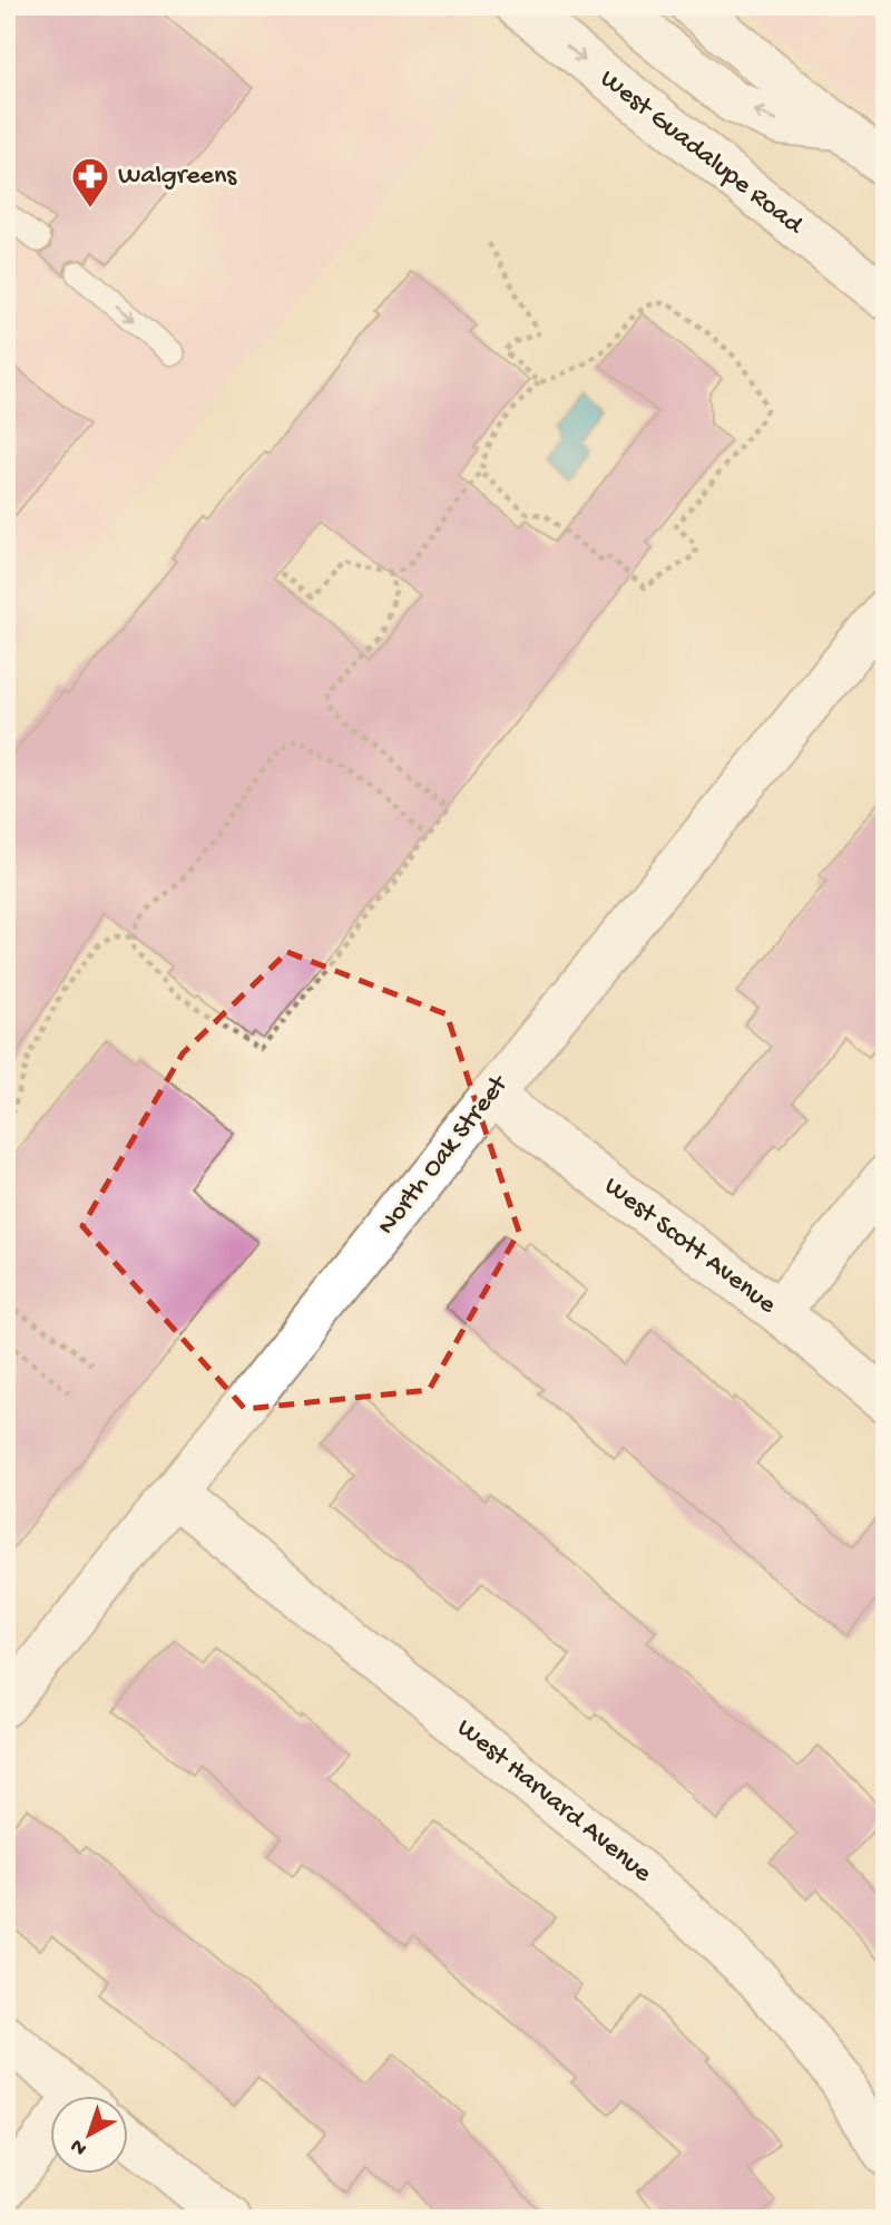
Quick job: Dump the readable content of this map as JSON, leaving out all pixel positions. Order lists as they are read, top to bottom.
{
  "streets": {
    "street": [
      "West Guadalupe Road",
      "North Oak Street",
      "West Scott Avenue",
      "West Harvard Avenue"
    ]
  },
  "crossings": [
    ["North Oak Street", "West Scott Avenue"],
    ["North Oak Street", "West Harvard Avenue"]
  ],
  "places": {
    "pharmacy": ["Walgreens"]
  },
  "north": "bottom left"
}
